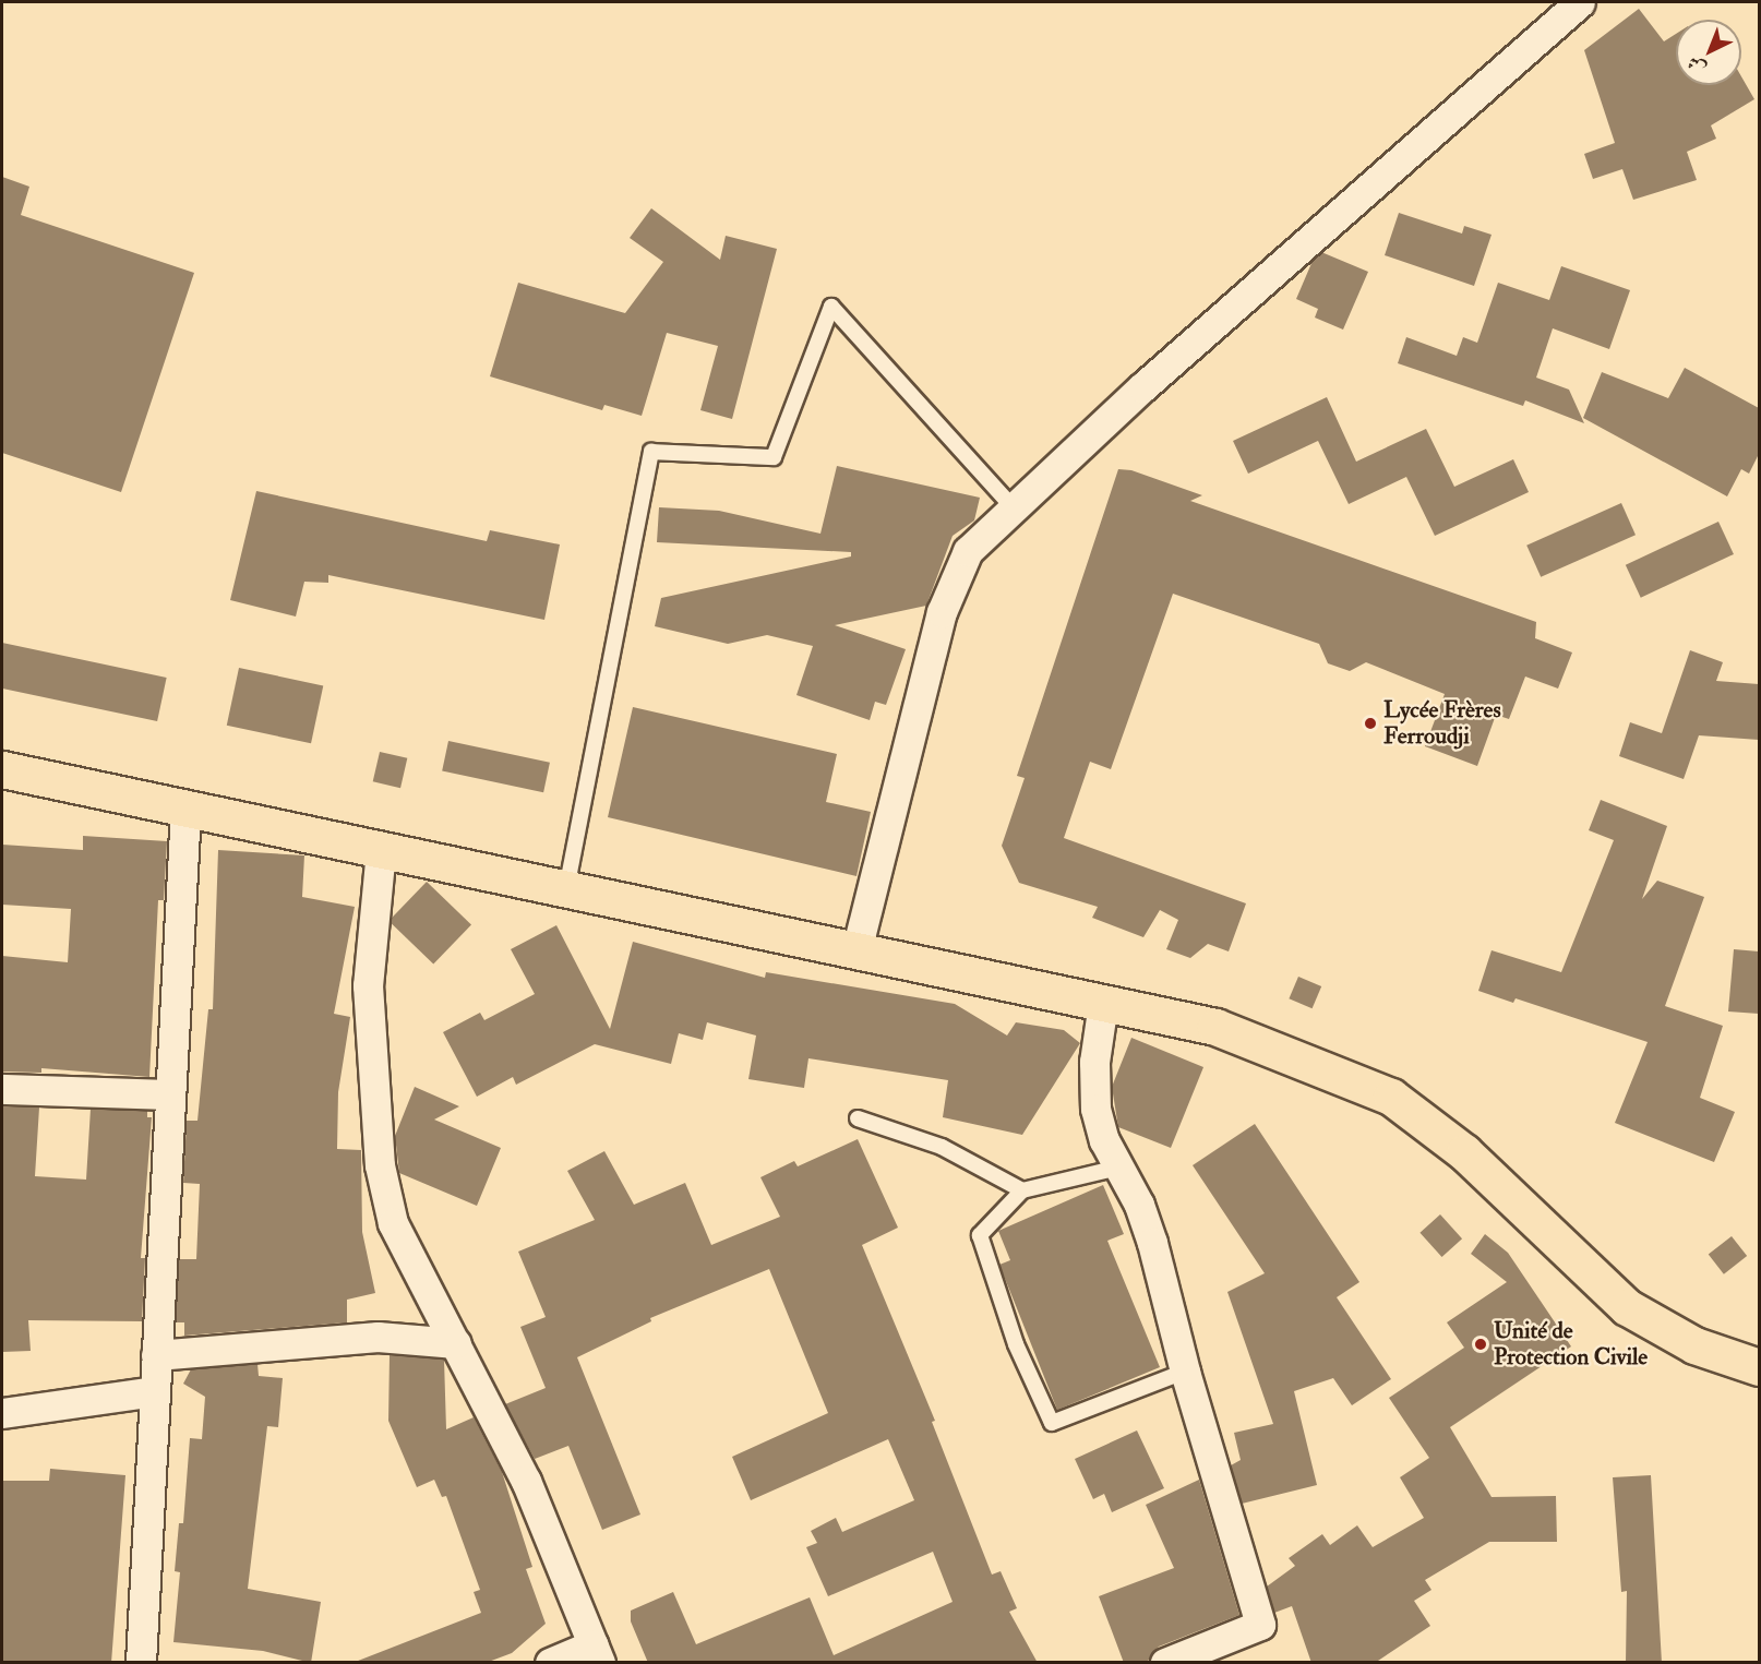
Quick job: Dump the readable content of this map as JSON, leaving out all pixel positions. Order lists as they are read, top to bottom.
{
  "places": ["Lycée Frères Ferroudji", "Unité de Protection Civile"],
  "north": "bottom left"
}
